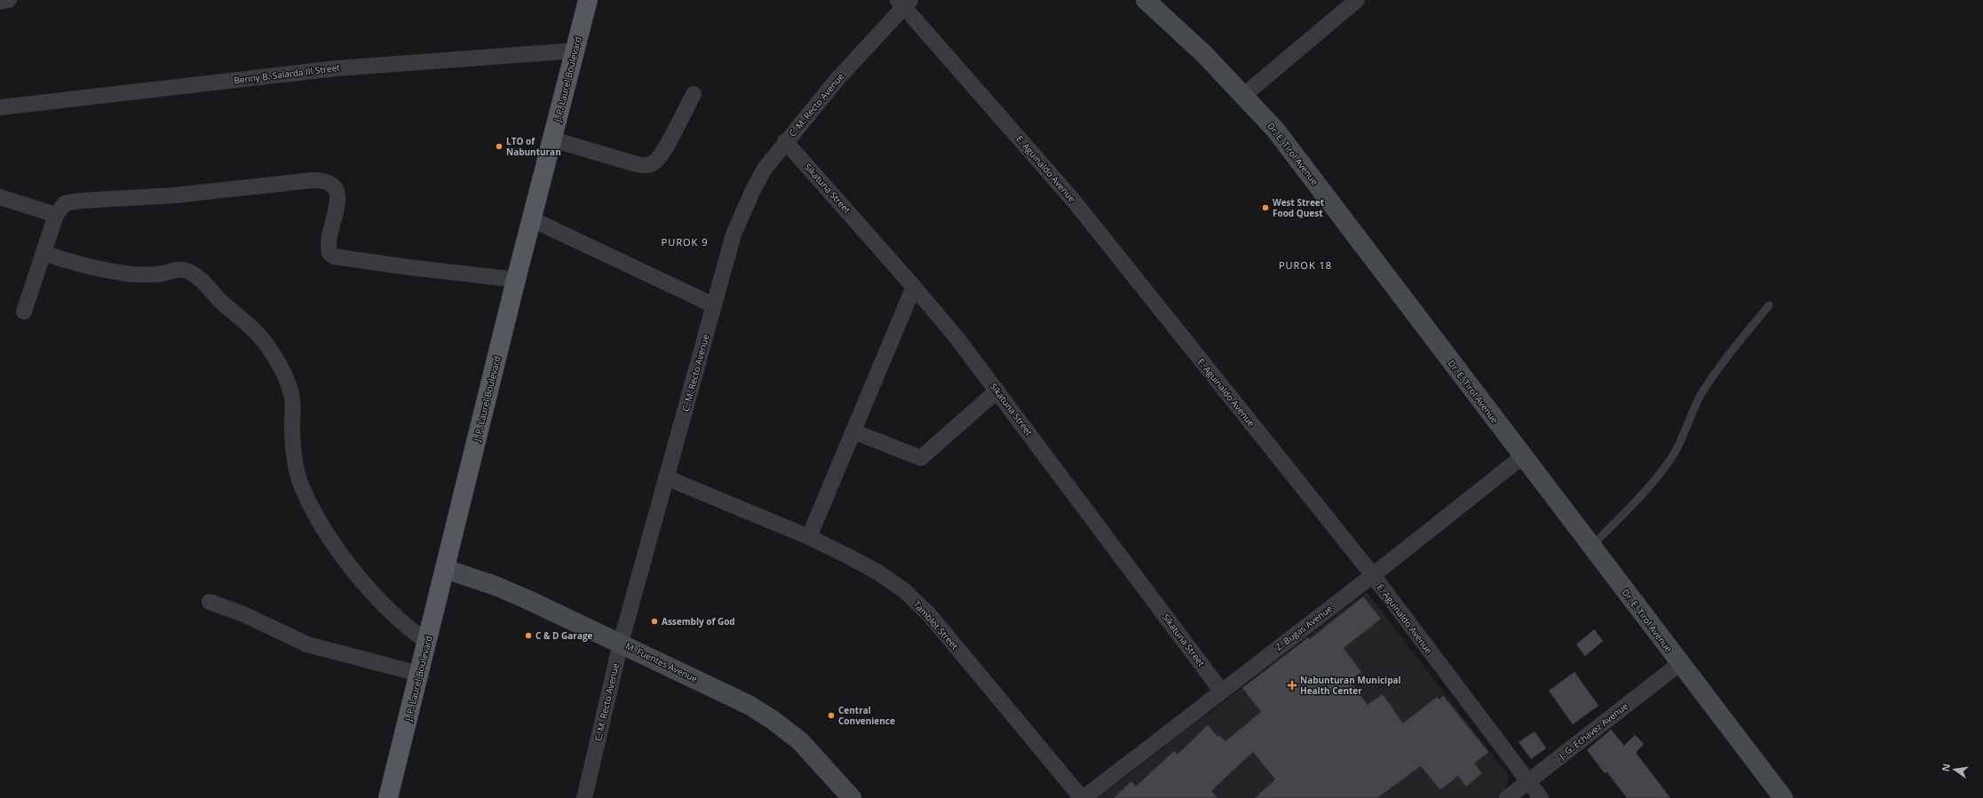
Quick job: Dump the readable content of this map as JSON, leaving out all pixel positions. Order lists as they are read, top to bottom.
{
  "streets": {
    "main road": ["J. P. Laurel Boulevard", "Dr. E. Tirol Avenue", "M. Fuentes Avenue"],
    "street": [
      "Benny B. Salarda III Street",
      "C. M. Recto Avenue",
      "E. Aguinaldo Avenue",
      "Sikatuna Street",
      "Tamblot Street",
      "Z. Bugas Avenue",
      "J. G. Echavez Avenue"
    ]
  },
  "crossings": [
    ["Benny B. Salarda III Street", "J. P. Laurel Boulevard"],
    ["J. P. Laurel Boulevard", "M. Fuentes Avenue"],
    ["C. M. Recto Avenue", "E. Aguinaldo Avenue"],
    ["C. M. Recto Avenue", "Sikatuna Street"],
    ["C. M. Recto Avenue", "Tamblot Street"],
    ["C. M. Recto Avenue", "M. Fuentes Avenue"],
    ["Dr. E. Tirol Avenue", "Z. Bugas Avenue"],
    ["Dr. E. Tirol Avenue", "J. G. Echavez Avenue"],
    ["E. Aguinaldo Avenue", "Z. Bugas Avenue"],
    ["E. Aguinaldo Avenue", "J. G. Echavez Avenue"],
    ["Sikatuna Street", "Z. Bugas Avenue"],
    ["Tamblot Street", "Z. Bugas Avenue"]
  ],
  "districts": ["PUROK 9", "PUROK 18"],
  "places": {
    "other": [
      "LTO of Nabunturan",
      "West Street Food Quest",
      "Assembly of God",
      "C & D Garage",
      "Central Convenience"
    ],
    "health": ["Nabunturan Municipal Health Center"]
  },
  "north": "left"
}
